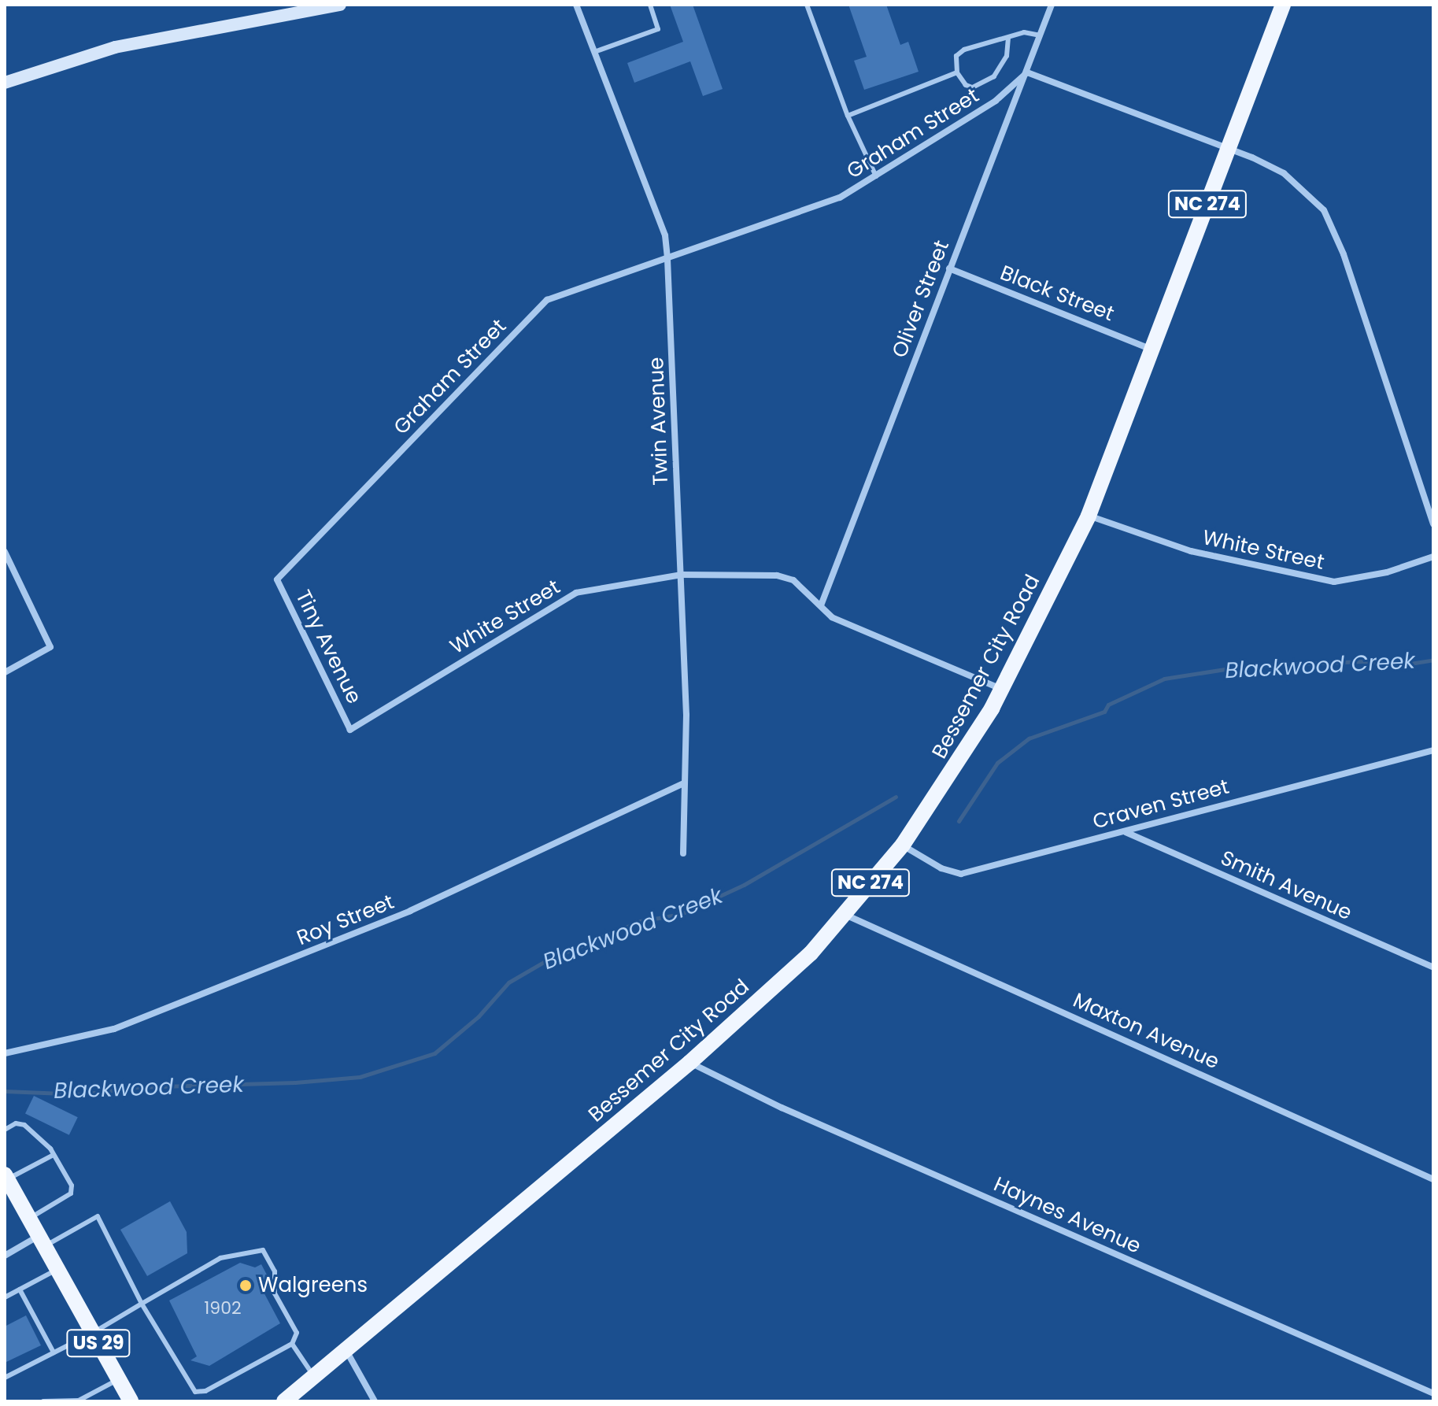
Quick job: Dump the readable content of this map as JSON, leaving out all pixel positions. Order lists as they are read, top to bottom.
{
  "streets": {
    "main road": ["NC 274", "Bessemer City Road", "US 29"],
    "street": [
      "Graham Street",
      "Black Street",
      "Oliver Street",
      "Twin Avenue",
      "White Street",
      "Tiny Avenue",
      "Craven Street",
      "Smith Avenue",
      "Roy Street",
      "Maxton Avenue",
      "Haynes Avenue"
    ]
  },
  "crossings": [
    ["Graham Street", "Oliver Street"],
    ["Graham Street", "Twin Avenue"],
    ["Graham Street", "Tiny Avenue"],
    ["Black Street", "Oliver Street"],
    ["Black Street", "Bessemer City Road"],
    ["Oliver Street", "White Street"],
    ["Twin Avenue", "White Street"],
    ["Twin Avenue", "Roy Street"],
    ["White Street", "Tiny Avenue"],
    ["White Street", "Bessemer City Road"],
    ["Bessemer City Road", "Craven Street"],
    ["Bessemer City Road", "Maxton Avenue"],
    ["Bessemer City Road", "Haynes Avenue"],
    ["Craven Street", "Smith Avenue"]
  ],
  "water": ["Blackwood Creek"],
  "places": ["Walgreens"],
  "house_numbers": ["1902"]
}
